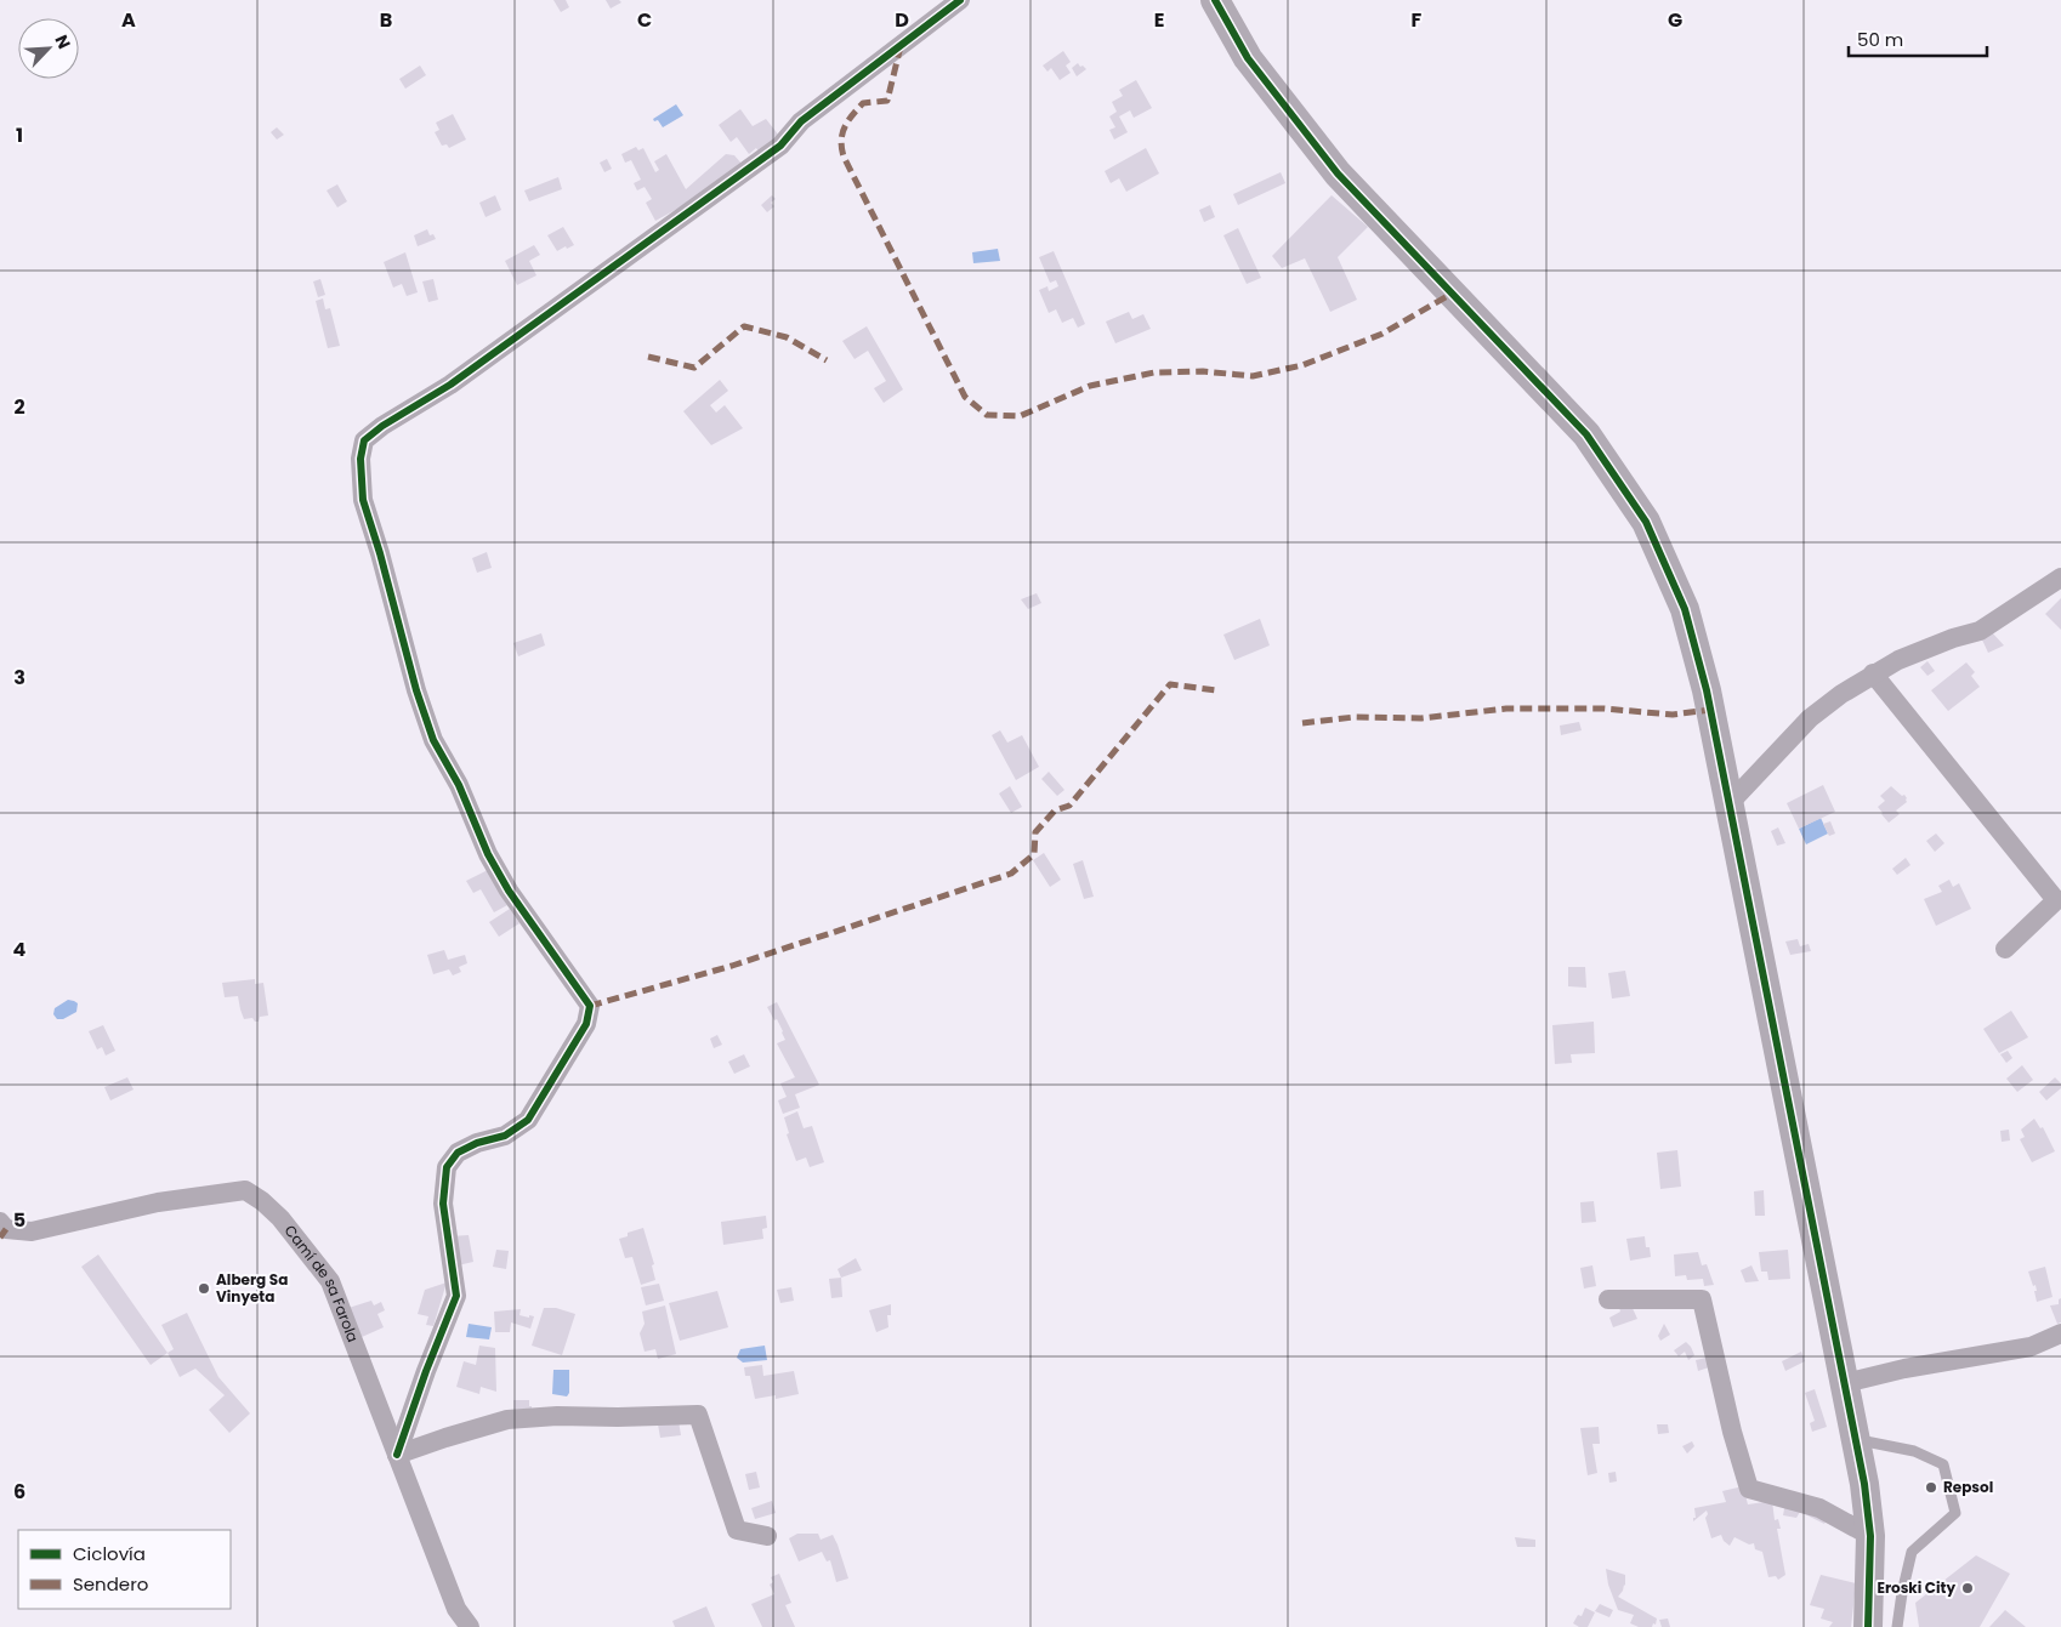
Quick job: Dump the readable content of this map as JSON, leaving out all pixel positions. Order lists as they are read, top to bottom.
{
  "streets": {
    "street": ["Camí de sa Farola"]
  },
  "places": ["Alberg Sa Vinyeta", "Repsol", "Eroski City"],
  "legend": ["Ciclovía", "Sendero"],
  "scale_bar": "50 m",
  "north": "top right",
  "grid": {
    "columns": [
      "A",
      "B",
      "C",
      "D",
      "E",
      "F",
      "G"
    ],
    "rows": [
      "1",
      "2",
      "3",
      "4",
      "5",
      "6"
    ]
  }
}
